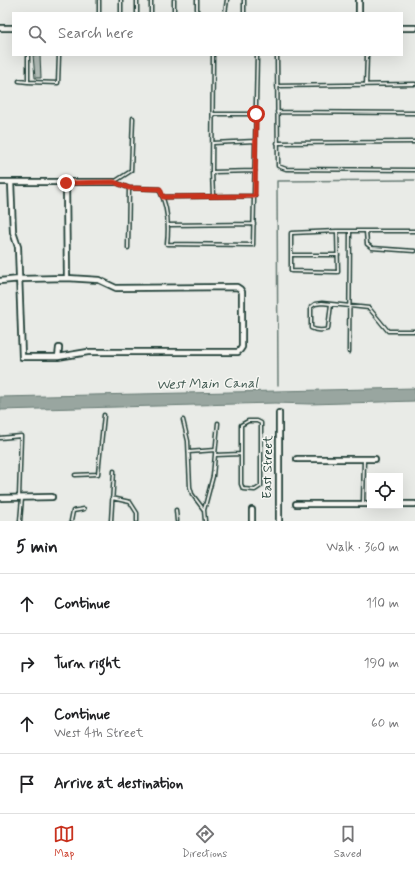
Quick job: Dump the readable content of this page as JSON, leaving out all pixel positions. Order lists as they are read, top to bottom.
{
  "streets": {
    "street": ["East Street"]
  },
  "water": ["West Main Canal"],
  "page": {
    "search": "Search here",
    "heading": ["5 min", "Walk · 360 m"],
    "list": [
      ["Continue", "110 m"],
      ["Turn right", "190 m"],
      ["Continue", "West 4th Street", "60 m"],
      "Arrive at destination"
    ],
    "nav": ["Map", "Directions", "Saved"]
  }
}
